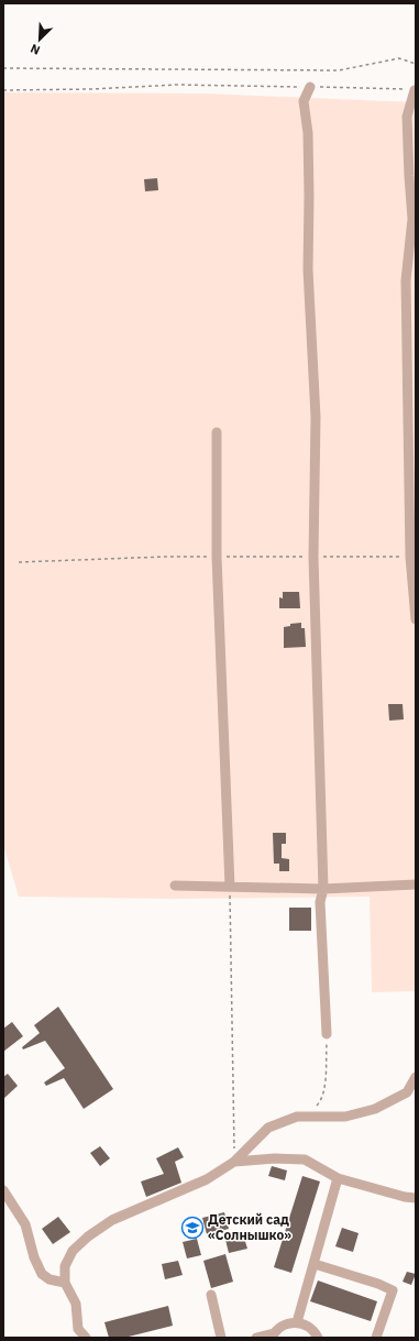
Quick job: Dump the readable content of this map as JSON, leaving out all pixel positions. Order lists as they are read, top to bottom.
{
  "places": {
    "school or university": ["Детский сад «Солнышко»"]
  },
  "north": "bottom left"
}
